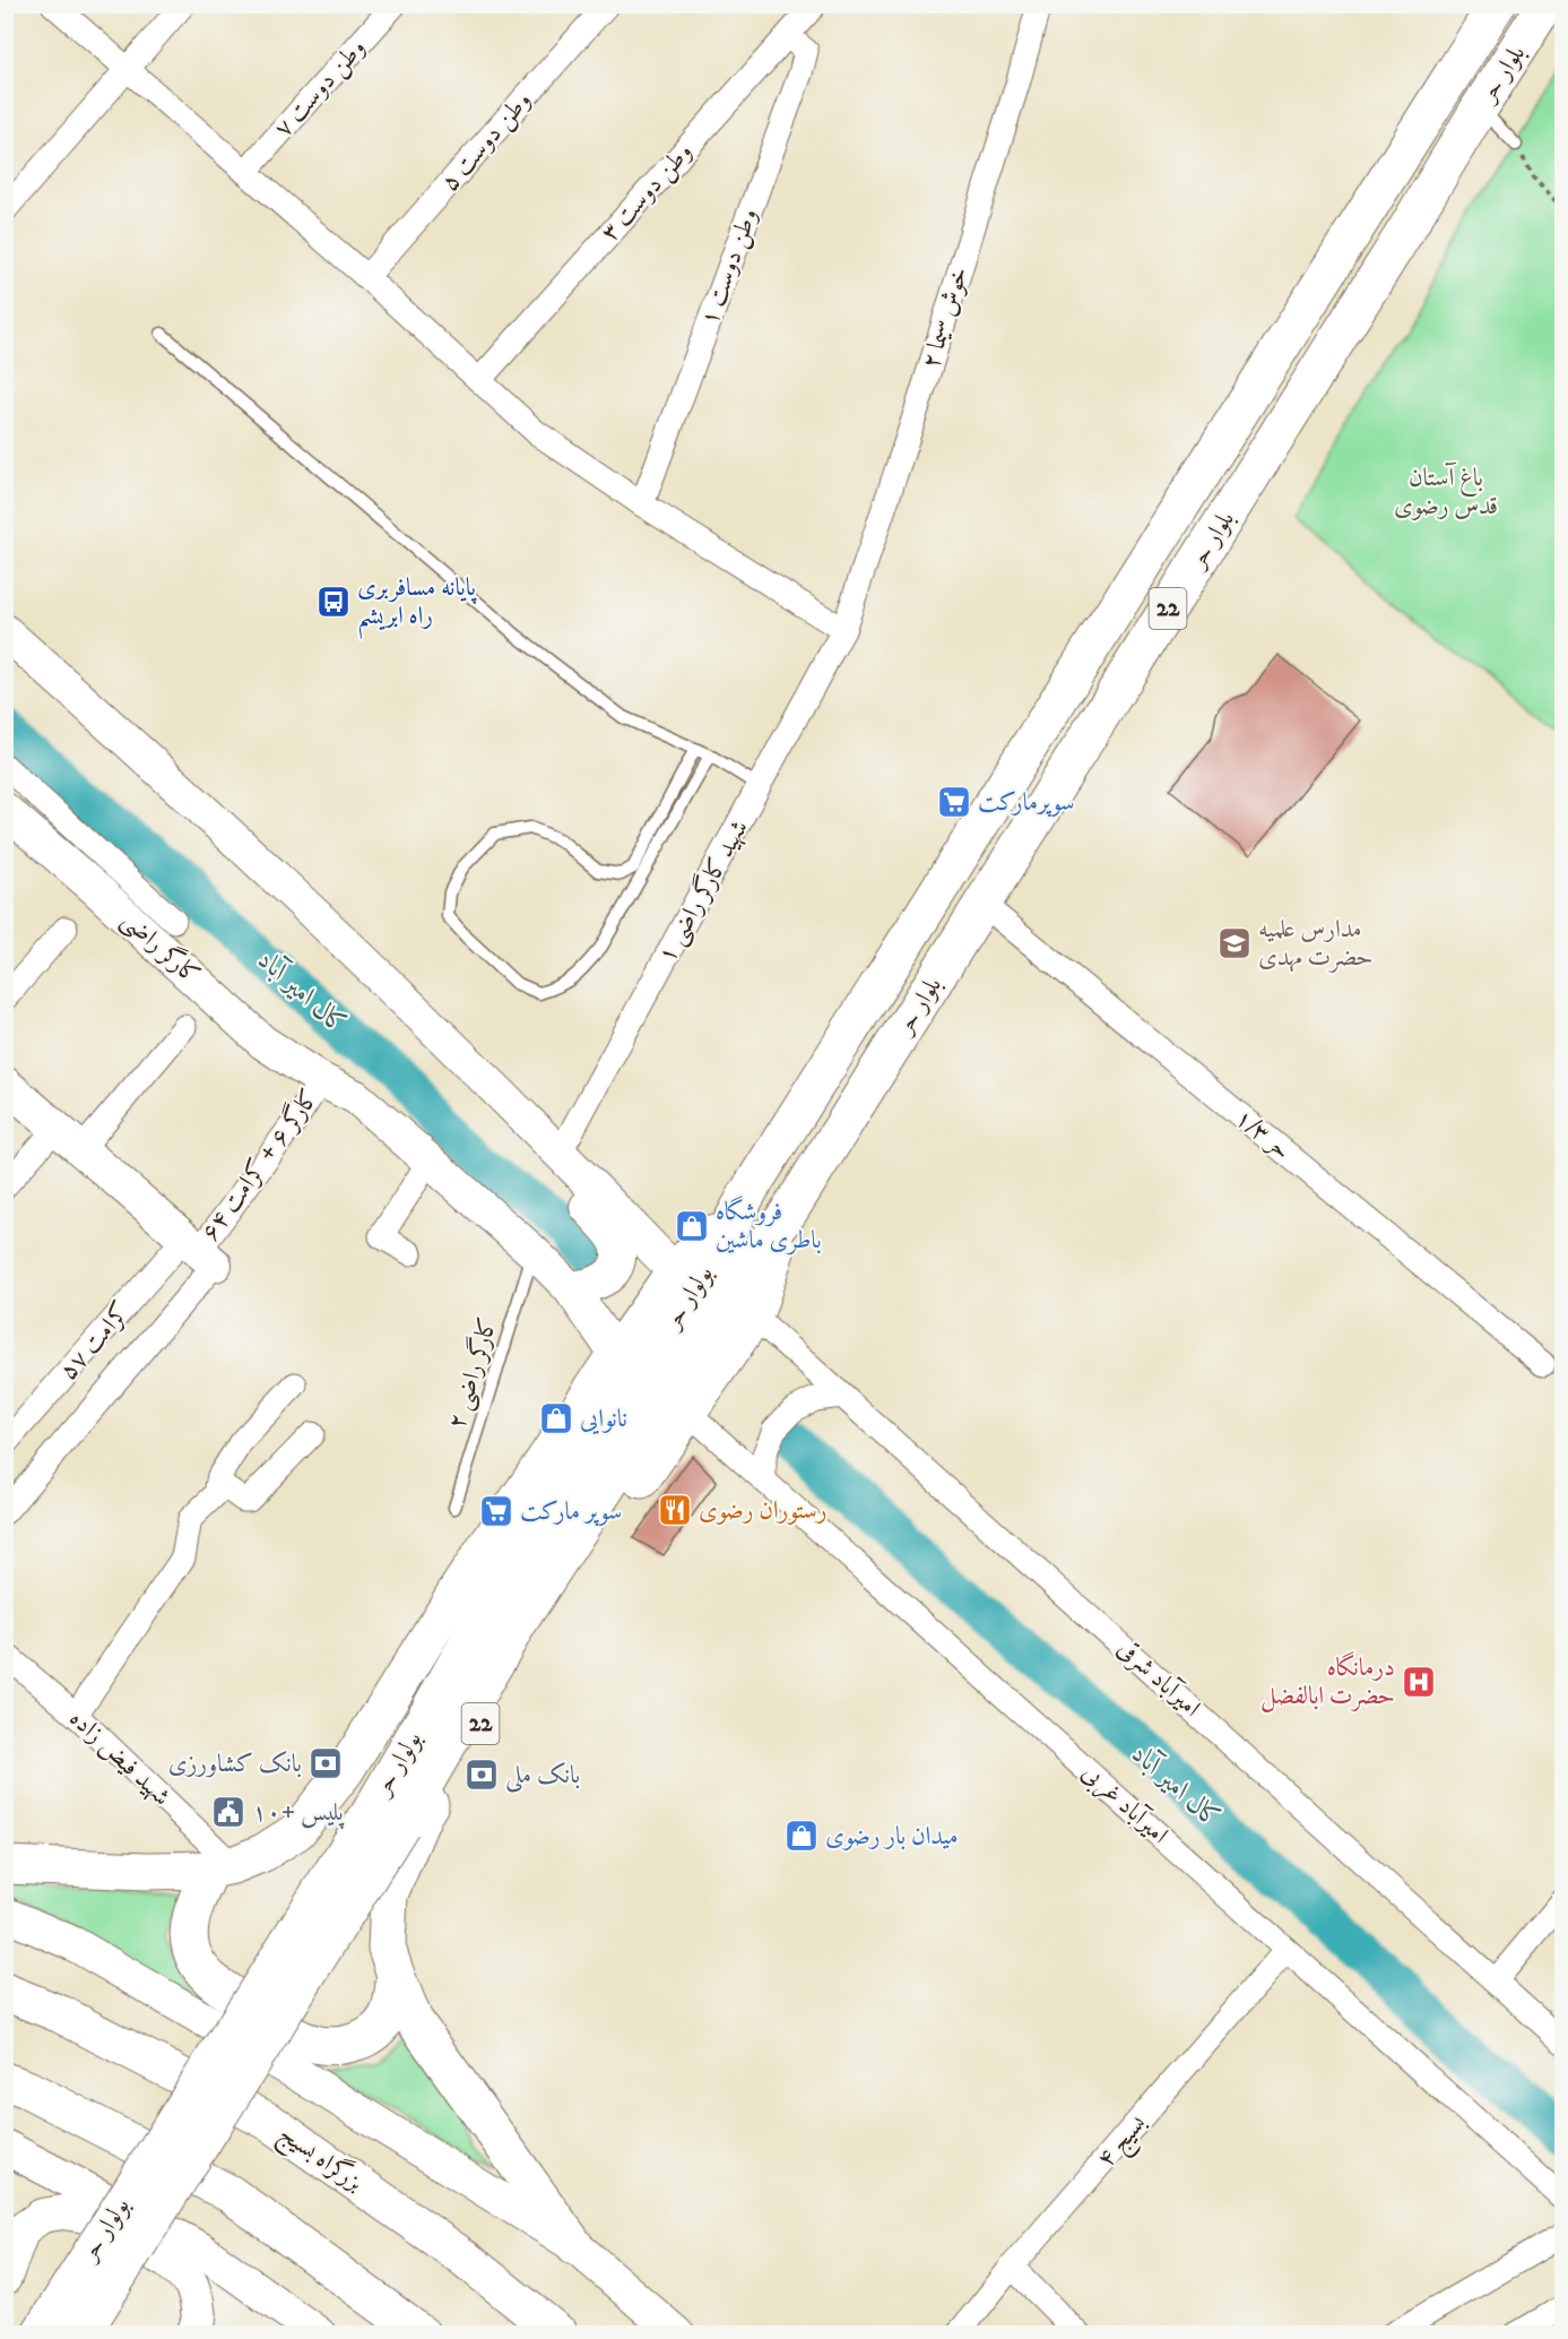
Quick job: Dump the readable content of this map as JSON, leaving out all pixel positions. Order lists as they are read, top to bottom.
{
  "streets": {
    "main road": [
      "بلوار حر",
      "22",
      "بولوار حر",
      "بزرگراه بسیج"
    ],
    "street": [
      "وطن دوست ۷",
      "وطن دوست ۵",
      "وطن دوست ۳",
      "وطن دوست ۱",
      "خوش سیما ۲",
      "شهید کارگر راضی ۱",
      "کارگر راضی",
      "حر ۱/۳",
      "کارگر ۶ + کرامت ۶۴",
      "کرامت ۵۷",
      "امیرآباد شرقی",
      "شهید فیض زاده",
      "امیرآباد غربی",
      "بسیج ۴"
    ],
    "lane": ["کارگر راضی ۲"]
  },
  "crossings": [
    ["بلوار حر", "22"],
    ["بلوار حر", "حر ۱/۳"],
    ["بلوار حر", "بولوار حر"],
    ["وطن دوست ۳", "وطن دوست ۱"],
    ["خوش سیما ۲", "شهید کارگر راضی ۱"],
    ["22", "کارگر راضی"],
    ["22", "بولوار حر"],
    ["22", "امیرآباد شرقی"],
    ["22", "شهید فیض زاده"],
    ["22", "امیرآباد غربی"],
    ["کارگر راضی", "کارگر ۶ + کرامت ۶۴"],
    ["کارگر راضی", "کارگر راضی ۲"],
    ["کارگر ۶ + کرامت ۶۴", "کرامت ۵۷"],
    ["امیرآباد غربی", "بسیج ۴"]
  ],
  "water": ["کال امیر آباد"],
  "parks": ["باغ آستان قدس رضوی"],
  "places": {
    "bus stop": ["پایانه مسافربری راه ابریشم"],
    "supermarket": ["سوپرمارکت", "سوپر مارکت"],
    "school or university": ["مدارس علمیه حضرت مهدی"],
    "shop": ["فروشگاه باطری ماشین", "نانوایی", "میدان بار رضوی"],
    "restaurant": ["رستوران رضوی"],
    "hospital": ["درمانگاه حضرت ابالفضل"],
    "bank": ["بانک کشاورزی", "بانک ملی"],
    "public building": ["پلیس +۱۰"]
  }
}
